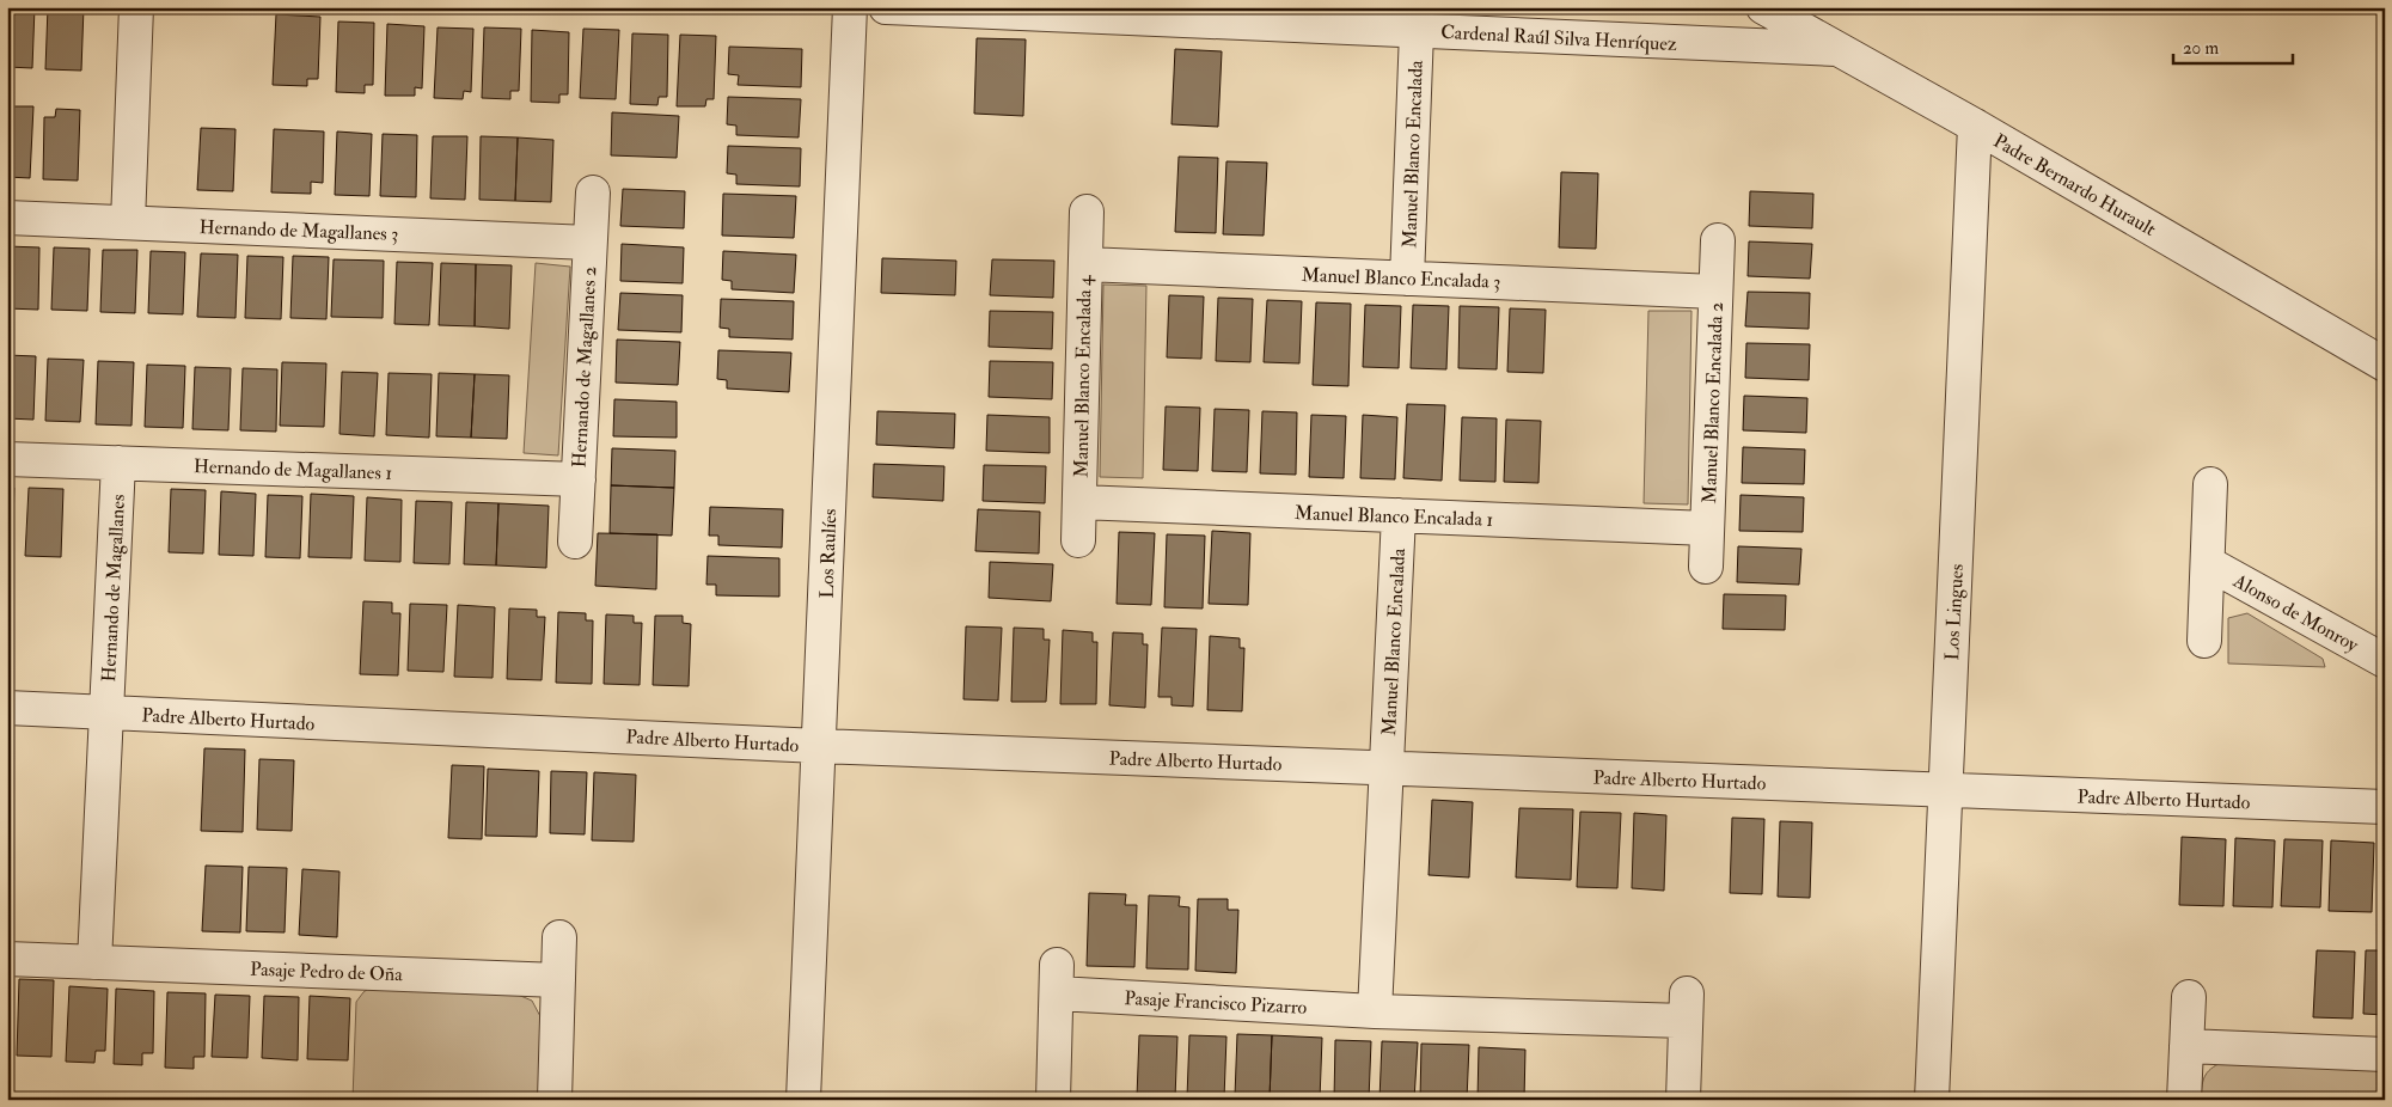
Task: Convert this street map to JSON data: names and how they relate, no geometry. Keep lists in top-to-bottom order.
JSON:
{
  "streets": {
    "street": [
      "Cardenal Raúl Silva Henríquez",
      "Manuel Blanco Encalada",
      "Padre Bernardo Hurault",
      "Hernando de Magallanes 3",
      "Manuel Blanco Encalada 3",
      "Hernando de Magallanes 2",
      "Manuel Blanco Encalada 4",
      "Manuel Blanco Encalada 2",
      "Hernando de Magallanes 1",
      "Manuel Blanco Encalada 1",
      "Los Raulíes",
      "Hernando de Magallanes",
      "Los Lingues",
      "Alonso de Monroy",
      "Padre Alberto Hurtado",
      "Pasaje Pedro de Oña",
      "Pasaje Francisco Pizarro"
    ]
  },
  "crossings": [
    ["Cardenal Raúl Silva Henríquez", "Manuel Blanco Encalada"],
    ["Cardenal Raúl Silva Henríquez", "Padre Bernardo Hurault"],
    ["Manuel Blanco Encalada", "Manuel Blanco Encalada 3"],
    ["Manuel Blanco Encalada", "Manuel Blanco Encalada 1"],
    ["Manuel Blanco Encalada", "Padre Alberto Hurtado"],
    ["Padre Bernardo Hurault", "Los Lingues"],
    ["Hernando de Magallanes 3", "Hernando de Magallanes 2"],
    ["Manuel Blanco Encalada 3", "Manuel Blanco Encalada 4"],
    ["Manuel Blanco Encalada 3", "Manuel Blanco Encalada 2"],
    ["Hernando de Magallanes 2", "Hernando de Magallanes 1"],
    ["Manuel Blanco Encalada 4", "Manuel Blanco Encalada 1"],
    ["Manuel Blanco Encalada 2", "Manuel Blanco Encalada 1"],
    ["Hernando de Magallanes 1", "Hernando de Magallanes"],
    ["Los Raulíes", "Padre Alberto Hurtado"],
    ["Hernando de Magallanes", "Padre Alberto Hurtado"],
    ["Los Lingues", "Padre Alberto Hurtado"]
  ],
  "scale_bar": "20 m"
}
